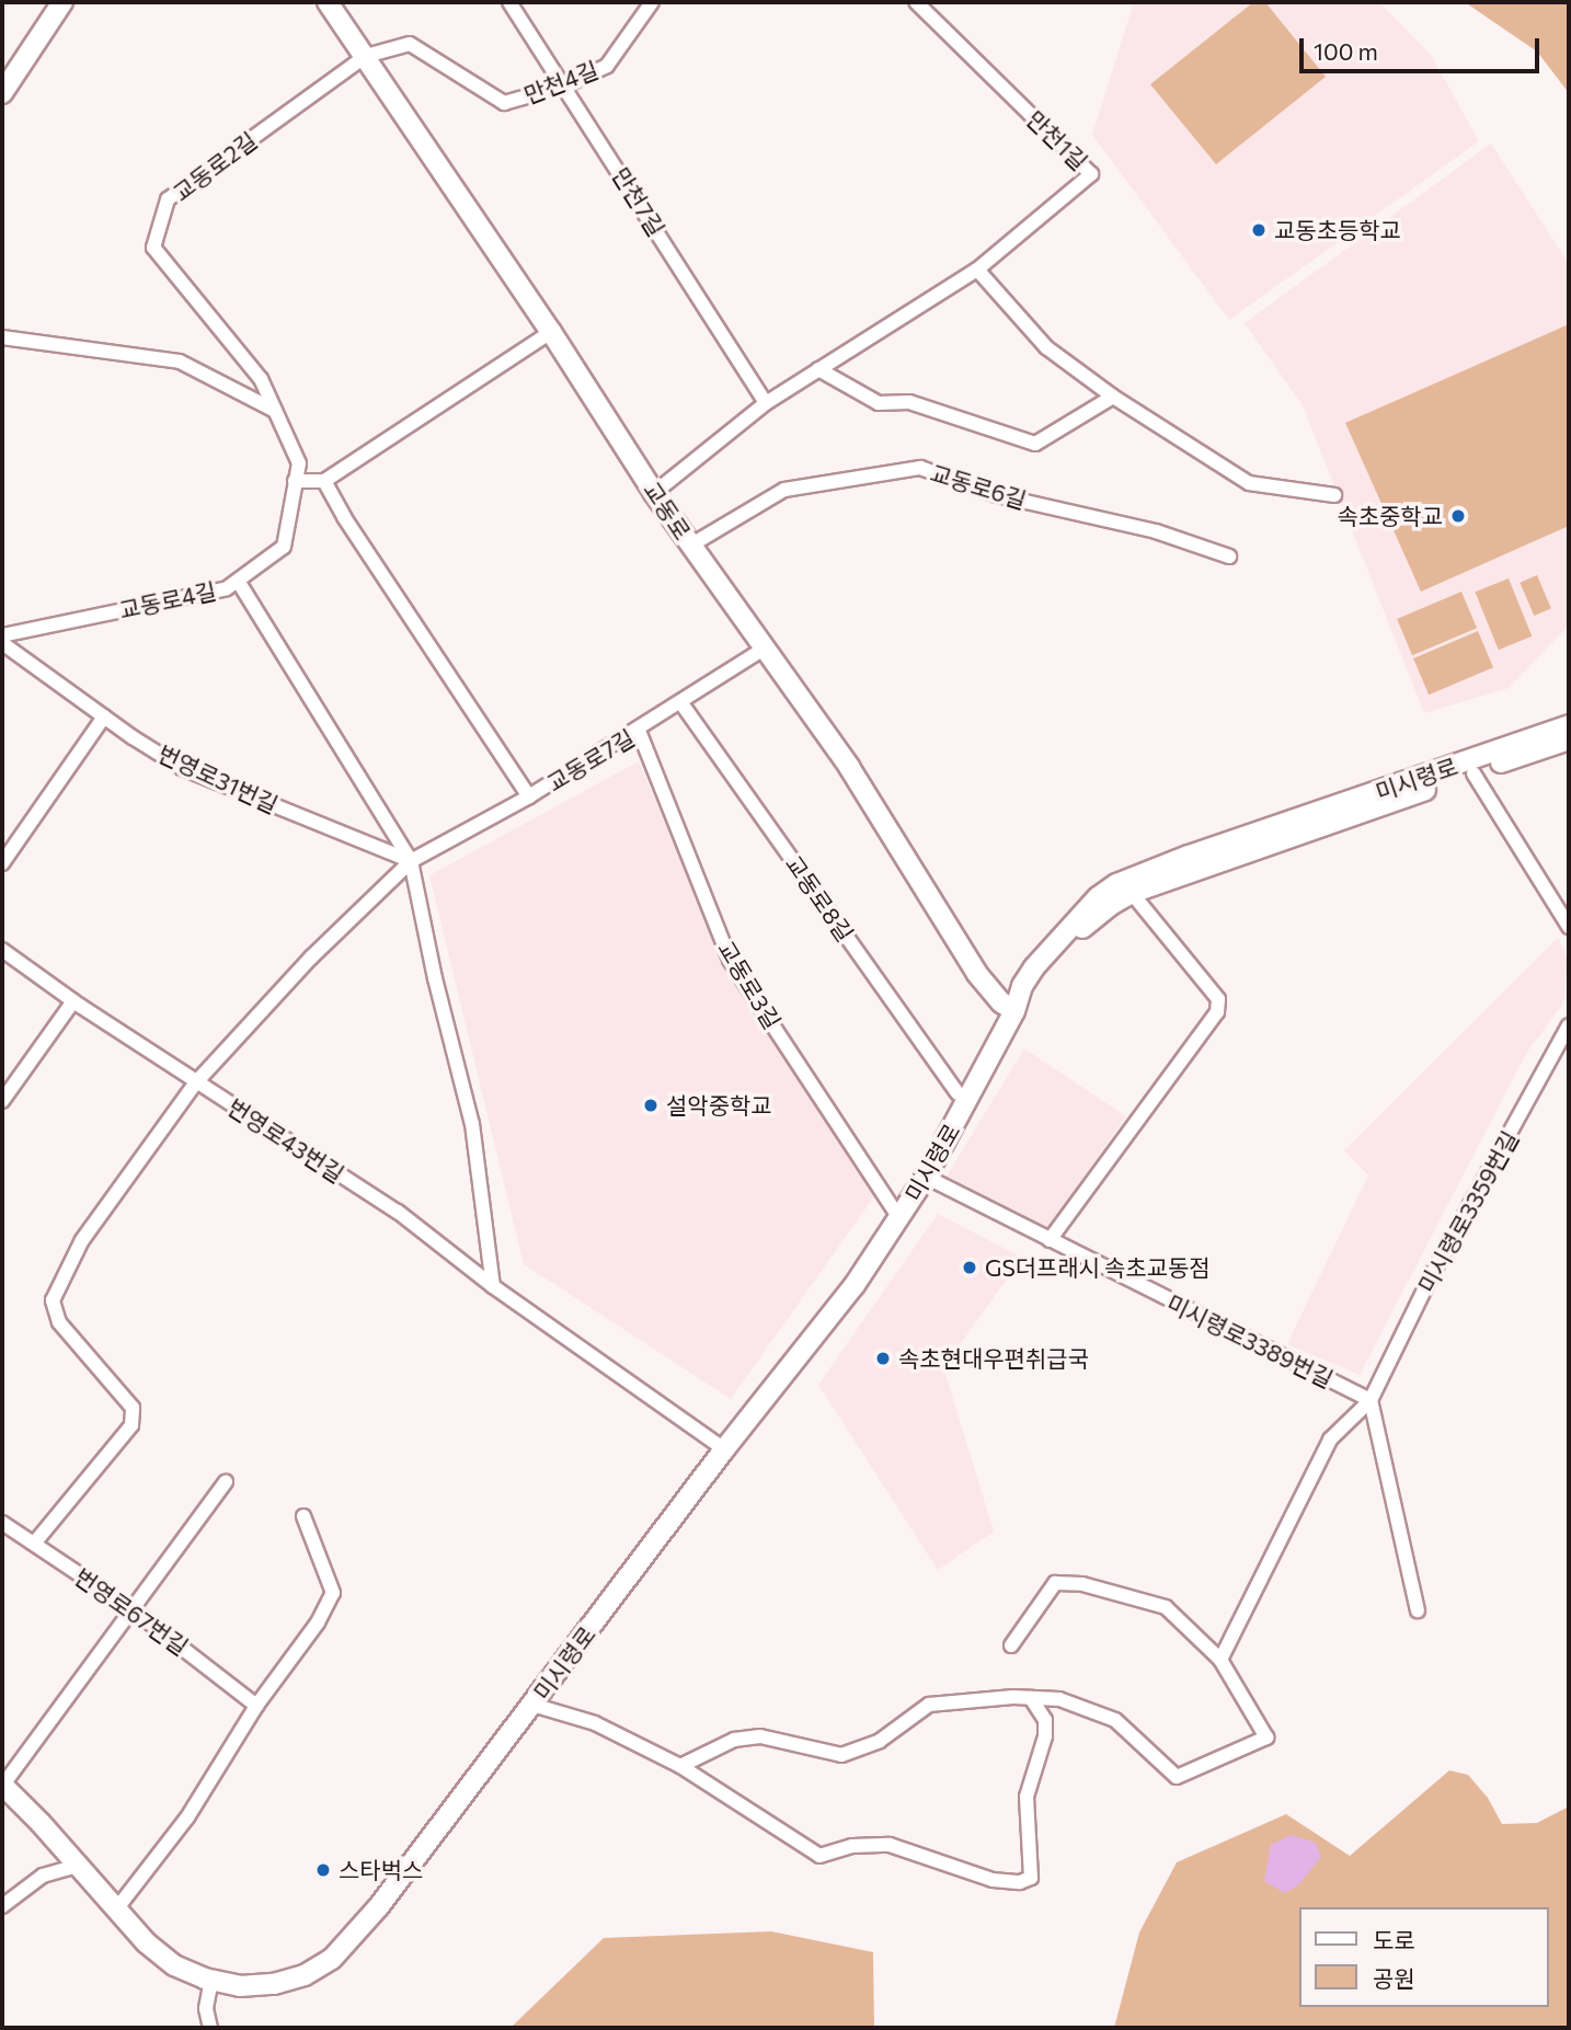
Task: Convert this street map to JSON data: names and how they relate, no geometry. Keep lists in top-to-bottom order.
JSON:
{
  "streets": {
    "main road": ["교동로", "미시령로"],
    "street": [
      "만천4길",
      "만천1길",
      "교동로2길",
      "만천7길",
      "교동로6길",
      "교동로4길",
      "교동로7길",
      "번영로31번길",
      "교동로8길",
      "교동로3길",
      "번영로43번길",
      "미시령로3359번길",
      "미시령로3389번길",
      "번영로67번길"
    ]
  },
  "crossings": [
    ["만천4길", "교동로2길"],
    ["만천4길", "만천7길"],
    ["만천4길", "교동로"],
    ["만천1길", "만천7길"],
    ["만천1길", "교동로"],
    ["교동로2길", "교동로"],
    ["교동로2길", "교동로4길"],
    ["교동로6길", "교동로"],
    ["교동로", "교동로7길"],
    ["교동로", "미시령로"],
    ["교동로7길", "번영로31번길"],
    ["교동로7길", "교동로8길"],
    ["교동로7길", "교동로3길"],
    ["교동로7길", "번영로43번길"],
    ["교동로7길", "번영로67번길"],
    ["미시령로", "교동로3길"],
    ["미시령로", "번영로43번길"],
    ["미시령로", "미시령로3389번길"],
    ["미시령로3359번길", "미시령로3389번길"]
  ],
  "places": [
    "교동초등학교",
    "속초중학교",
    "설악중학교",
    "GS더프래시 속초교동점",
    "속초현대우편취급국",
    "스타벅스"
  ],
  "legend": ["도로", "공원"],
  "scale_bar": "100 m"
}
